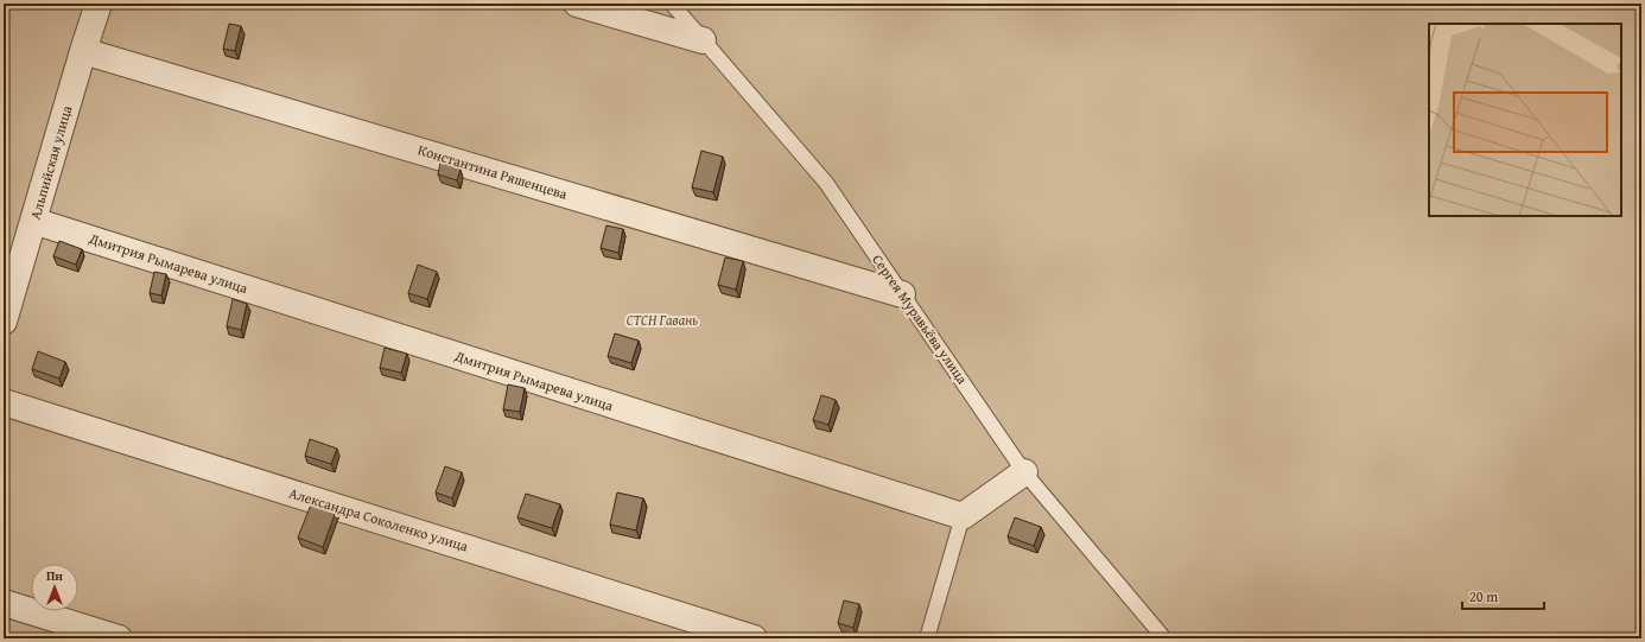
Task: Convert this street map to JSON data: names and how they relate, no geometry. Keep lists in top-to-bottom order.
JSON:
{
  "streets": {
    "street": [
      "Альпийская улица",
      "Константина Ряшенцева",
      "Дмитрия Рымарева улица",
      "Александра Соколенко улица"
    ],
    "lane": ["Сергея Муравьёва улица"]
  },
  "crossings": [
    ["Альпийская улица", "Константина Ряшенцева"],
    ["Альпийская улица", "Дмитрия Рымарева улица"],
    ["Константина Ряшенцева", "Сергея Муравьёва улица"]
  ],
  "parks": ["СТСН Гавань"],
  "scale_bar": "20 m",
  "north": "top"
}
